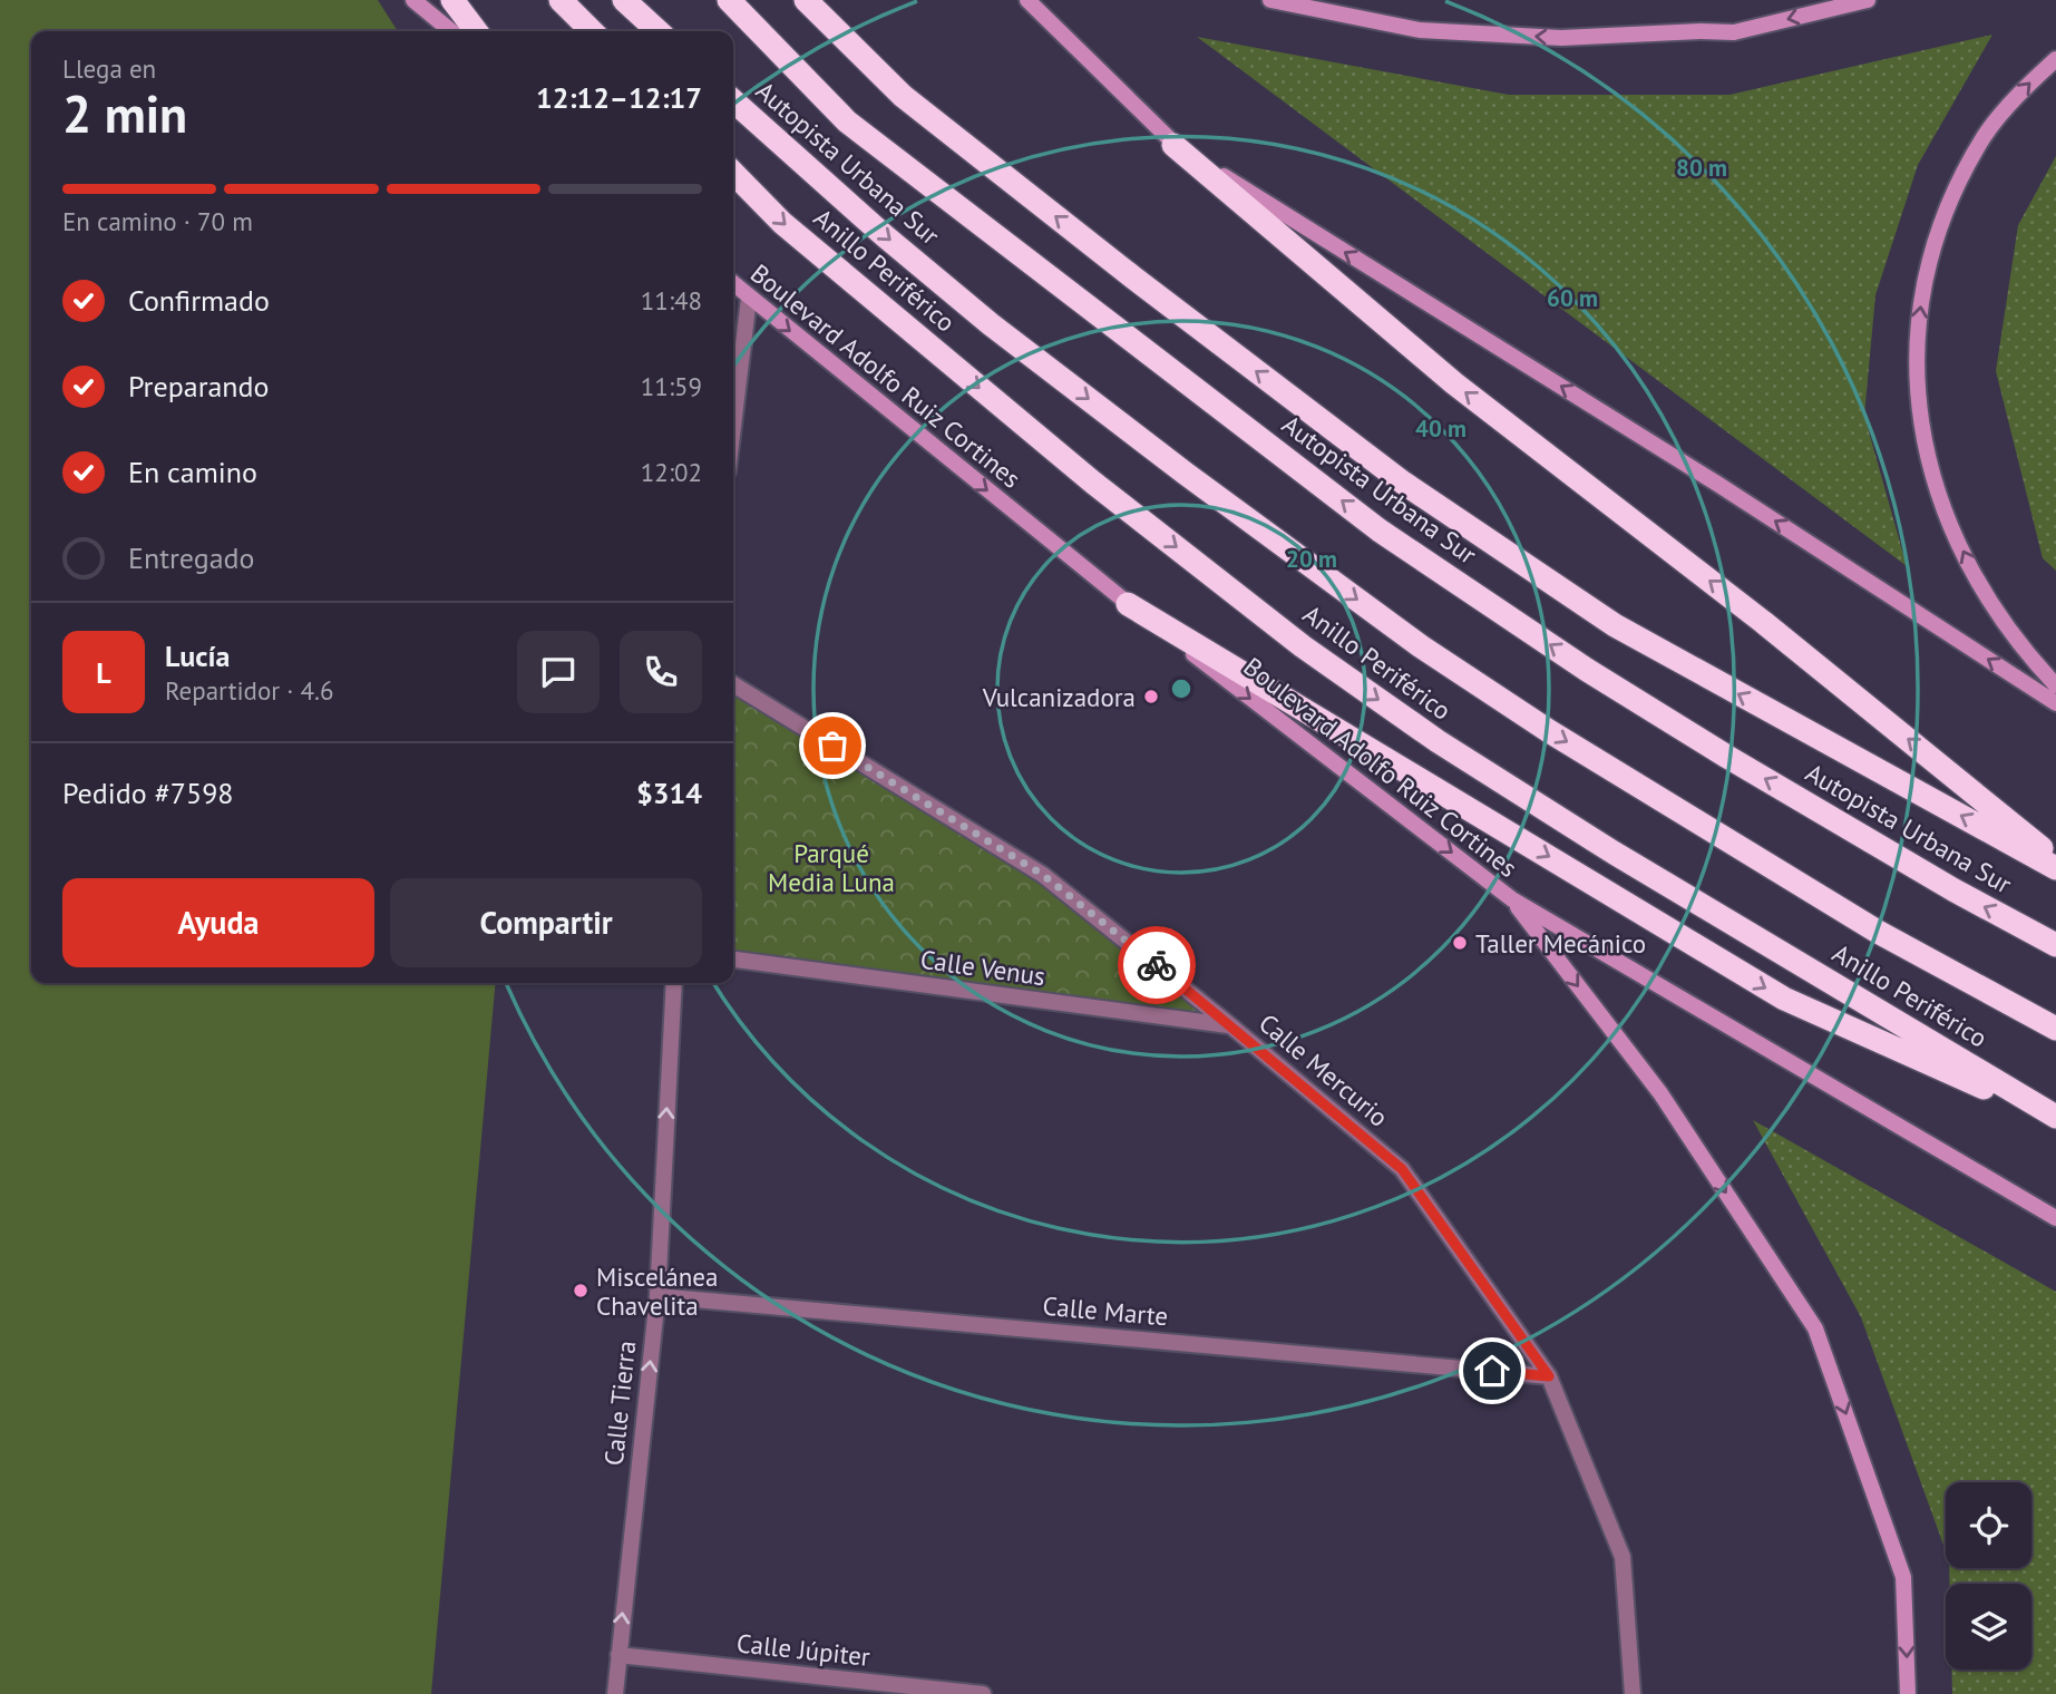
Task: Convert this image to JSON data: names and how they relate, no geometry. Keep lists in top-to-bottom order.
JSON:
{
  "streets": {
    "highway": ["Autopista Urbana Sur", "Anillo Periférico"],
    "main road": ["Boulevard Adolfo Ruiz Cortines"],
    "street": [
      "Calle Venus",
      "Calle Mercurio",
      "Calle Marte",
      "Calle Tierra",
      "Calle Júpiter"
    ]
  },
  "crossings": [
    ["Calle Venus", "Calle Mercurio"],
    ["Calle Mercurio", "Calle Marte"],
    ["Calle Marte", "Calle Tierra"],
    ["Calle Tierra", "Calle Júpiter"]
  ],
  "one_way": ["Boulevard Adolfo Ruiz Cortines", "Calle Tierra"],
  "parks": ["Parqué Media Luna"],
  "places": ["Vulcanizadora", "Taller Mecánico", "Miscelánea Chavelita"],
  "page": {
    "heading": ["2 min", "Llega en", "12:12–12:17"],
    "panel": [
      "Lucía",
      "Repartidor · 4.6",
      "Pedido #7598",
      "$314"
    ],
    "bar": "En camino · 70 m",
    "list": [
      ["Confirmado", "11:48"],
      ["Preparando", "11:59"],
      ["En camino", "12:02"],
      "Entregado"
    ],
    "round": "L",
    "buttons": ["Ayuda", "Compartir"]
  },
  "rings": [
    "80 m",
    "60 m",
    "40 m",
    "20 m"
  ]
}
